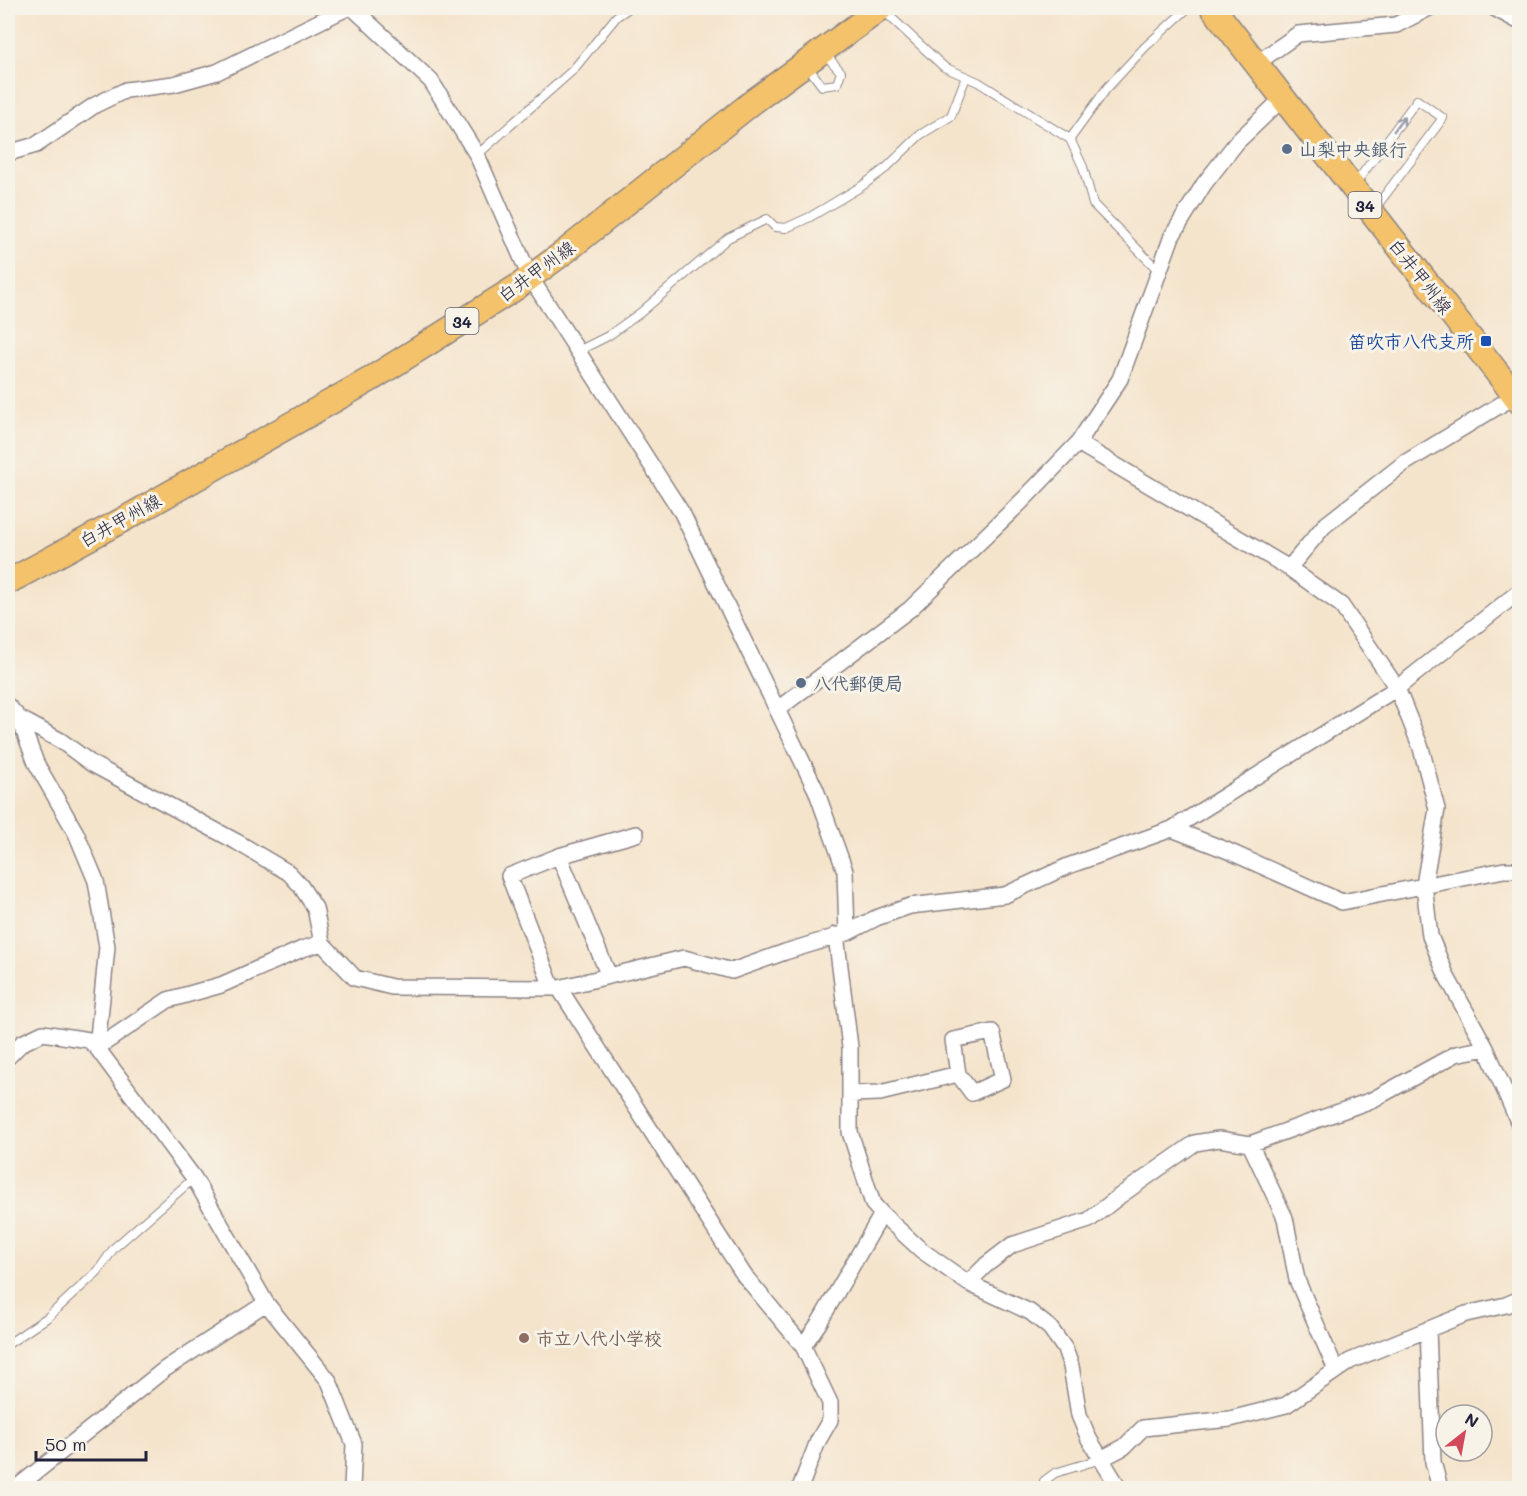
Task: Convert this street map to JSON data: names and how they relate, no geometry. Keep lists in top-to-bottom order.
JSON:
{
  "streets": {
    "main road": ["34", "白井甲州線"]
  },
  "places": {
    "other": ["山梨中央銀行", "八代郵便局", "市立八代小学校"],
    "transit": ["笛吹市八代支所"]
  },
  "scale_bar": "50 m",
  "north": "top right"
}
